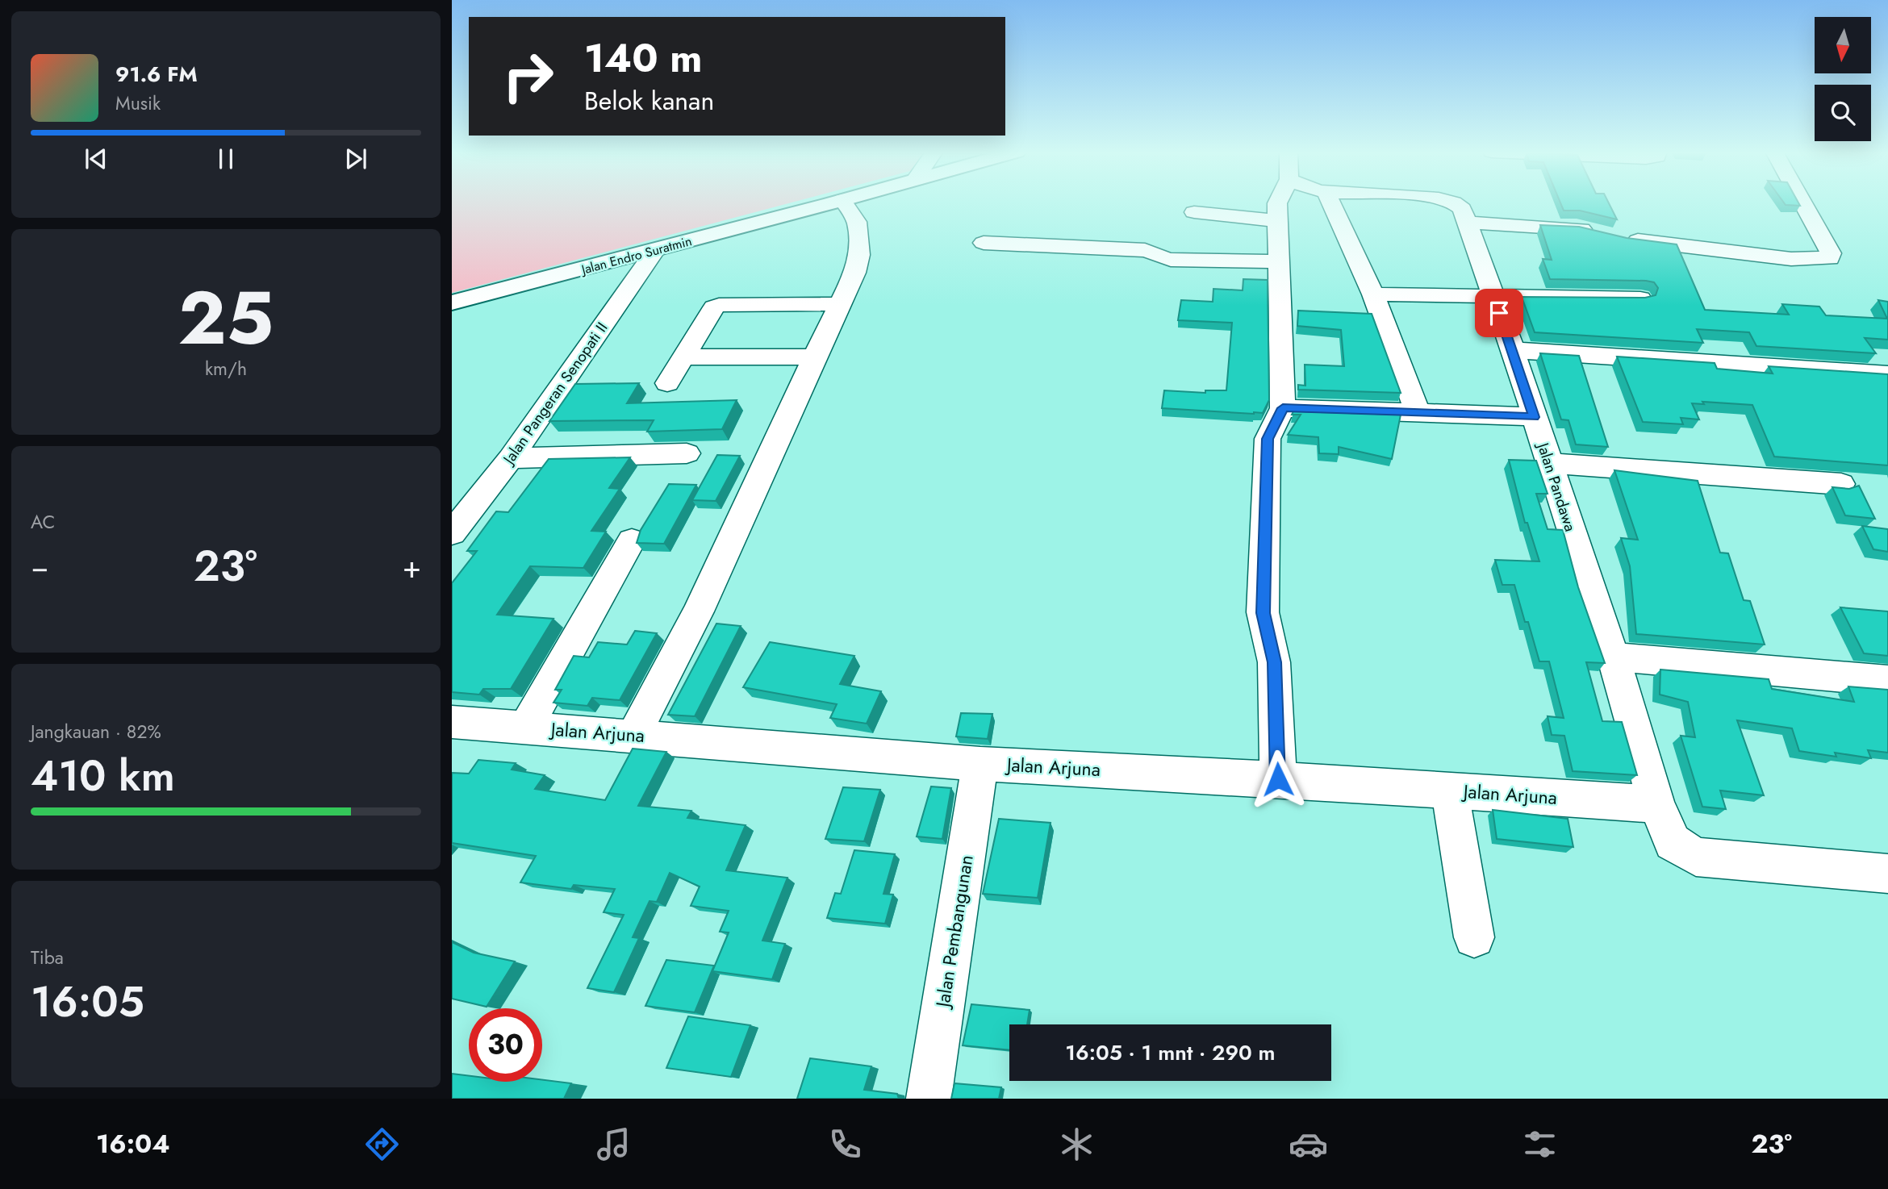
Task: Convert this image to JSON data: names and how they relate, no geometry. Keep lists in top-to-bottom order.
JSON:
{
  "streets": {
    "main road": ["Jalan Endro Suratmin"],
    "street": [
      "Jalan Pangeran Senopati II",
      "Jalan Pandawa",
      "Jalan Arjuna",
      "Jalan Pembangunan"
    ]
  },
  "crossings": [
    ["Jalan Endro Suratmin", "Jalan Pangeran Senopati II"],
    ["Jalan Pandawa", "Jalan Arjuna"],
    ["Jalan Arjuna", "Jalan Pembangunan"]
  ],
  "north": "bottom",
  "page": {
    "turn": ["140 m", "Belok kanan"],
    "song": ["91.6 FM", "Musik"],
    "tile": [
      ["25", "km/h"],
      "AC",
      ["Jangkauan · 82%", "410 km"],
      ["Tiba", "16:05"]
    ],
    "heat": ["−", "23°", "+"],
    "limit": "30",
    "trip": "16:05 · 1 mnt · 290 m",
    "tabs": ["16:04", "23°"]
  }
}
